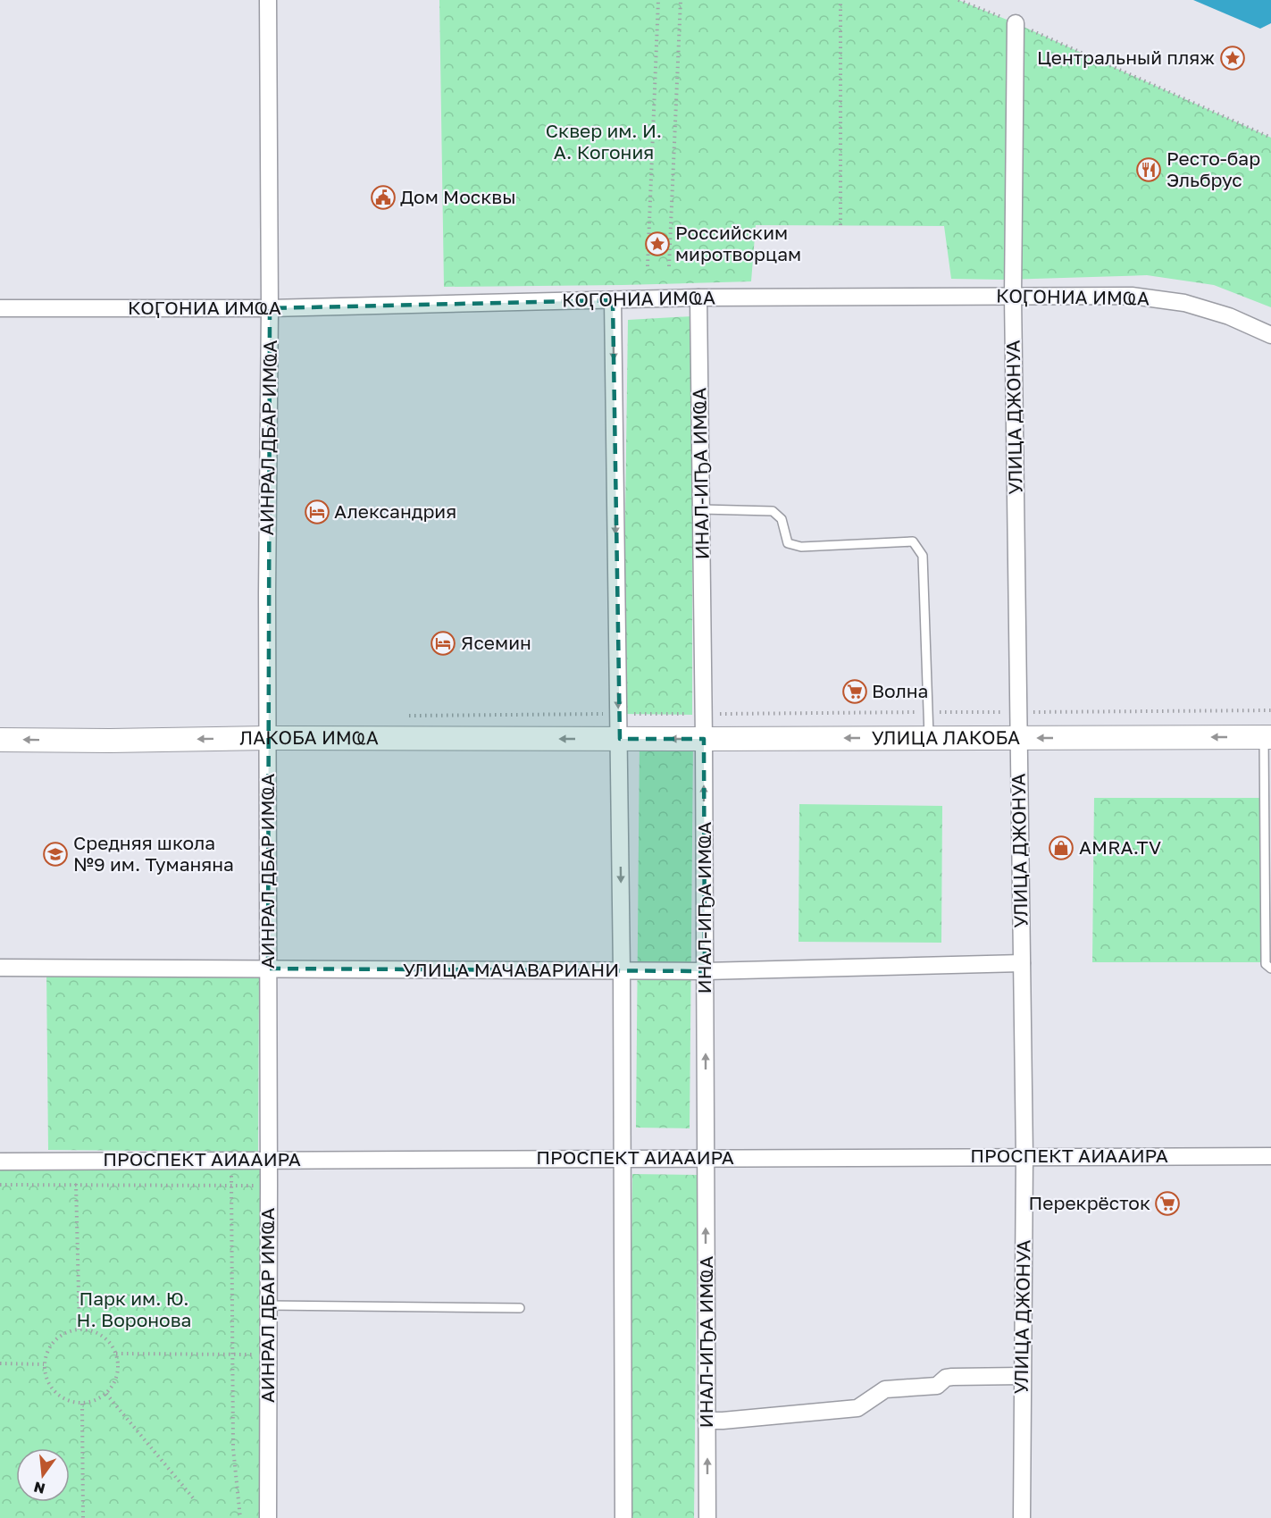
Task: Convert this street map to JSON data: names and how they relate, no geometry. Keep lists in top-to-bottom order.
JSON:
{
  "streets": {
    "main road": ["УЛИЦА ЛАКОБА", "ЛАКОБА ИМҨА"],
    "street": [
      "КОӶОНИА ИМҨА",
      "УЛИЦА ДЖОНУА",
      "АИНРАЛ ДБАР ИМҨА",
      "ИНАЛ-ИҦА ИМҨА",
      "УЛИЦА МАЧАВАРИАНИ",
      "ПРОСПЕКТ АИААИРА"
    ]
  },
  "crossings": [
    ["КОӶОНИА ИМҨА", "УЛИЦА ДЖОНУА"],
    ["КОӶОНИА ИМҨА", "АИНРАЛ ДБАР ИМҨА"],
    ["КОӶОНИА ИМҨА", "ИНАЛ-ИҦА ИМҨА"],
    ["УЛИЦА ДЖОНУА", "УЛИЦА ЛАКОБА"],
    ["УЛИЦА ДЖОНУА", "УЛИЦА МАЧАВАРИАНИ"],
    ["УЛИЦА ДЖОНУА", "ПРОСПЕКТ АИААИРА"],
    ["АИНРАЛ ДБАР ИМҨА", "ЛАКОБА ИМҨА"],
    ["АИНРАЛ ДБАР ИМҨА", "УЛИЦА МАЧАВАРИАНИ"],
    ["АИНРАЛ ДБАР ИМҨА", "ПРОСПЕКТ АИААИРА"],
    ["ИНАЛ-ИҦА ИМҨА", "УЛИЦА ЛАКОБА"],
    ["ИНАЛ-ИҦА ИМҨА", "УЛИЦА МАЧАВАРИАНИ"],
    ["ИНАЛ-ИҦА ИМҨА", "ПРОСПЕКТ АИААИРА"],
    ["УЛИЦА ЛАКОБА", "ЛАКОБА ИМҨА"]
  ],
  "one_way": ["УЛИЦА ЛАКОБА", "ЛАКОБА ИМҨА"],
  "parks": ["Сквер им. И. А. Когония", "Парк им. Ю. Н. Воронова"],
  "places": {
    "place": ["Центральный пляж", "Российским миротворцам"],
    "restaurant": ["Ресто-бар Эльбрус"],
    "public building": ["Дом Москвы"],
    "hotel": ["Александрия", "Ясемин"],
    "supermarket": ["Волна", "Перекрёсток"],
    "shop": ["AMRA.TV"],
    "school or university": ["Средняя школа №9 им. Туманяна"]
  },
  "north": "bottom"
}
